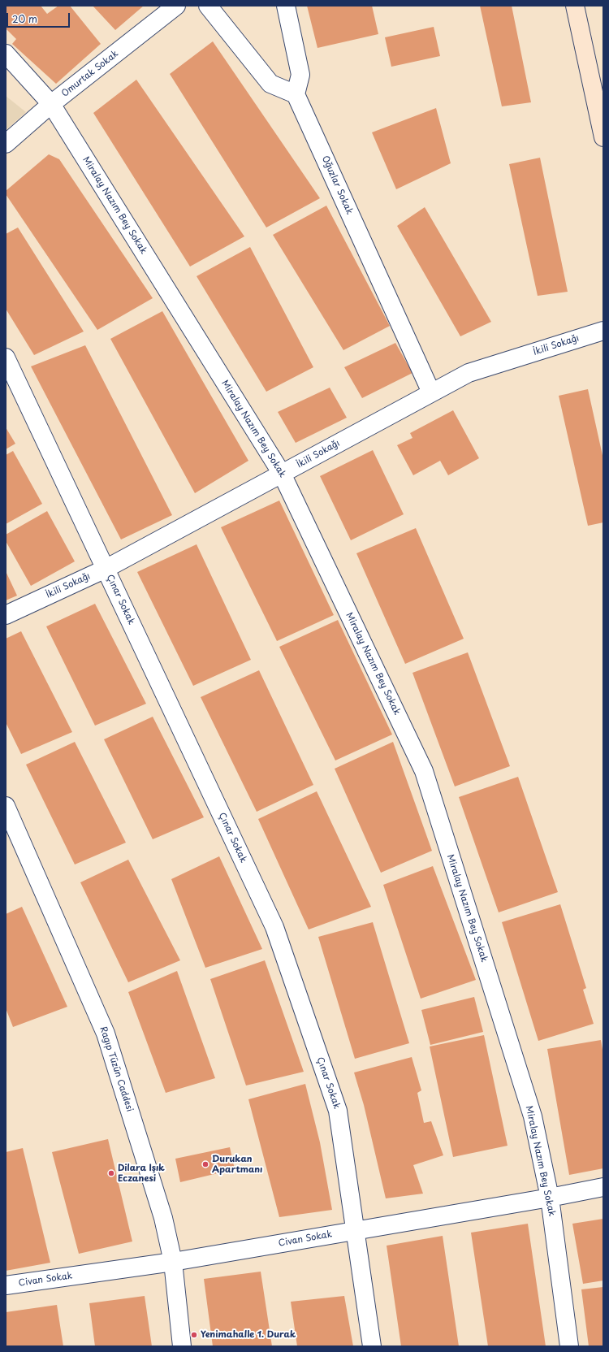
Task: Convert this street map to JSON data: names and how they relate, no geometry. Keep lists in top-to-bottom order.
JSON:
{
  "streets": {
    "street": [
      "Omurtak Sokak",
      "Oğuzlar Sokak",
      "Miralay Nazım Bey Sokak",
      "İkili Sokağı",
      "Çınar Sokak",
      "Ragıp Tüzün Caddesi",
      "Civan Sokak"
    ]
  },
  "crossings": [
    ["Omurtak Sokak", "Miralay Nazım Bey Sokak"],
    ["Oğuzlar Sokak", "İkili Sokağı"],
    ["Miralay Nazım Bey Sokak", "İkili Sokağı"],
    ["Miralay Nazım Bey Sokak", "Civan Sokak"],
    ["İkili Sokağı", "Çınar Sokak"],
    ["Çınar Sokak", "Civan Sokak"],
    ["Ragıp Tüzün Caddesi", "Civan Sokak"]
  ],
  "places": ["Durukan Apartmanı", "Dilara Işık Eczanesi", "Yenimahalle 1. Durak"],
  "scale_bar": "20 m"
}
